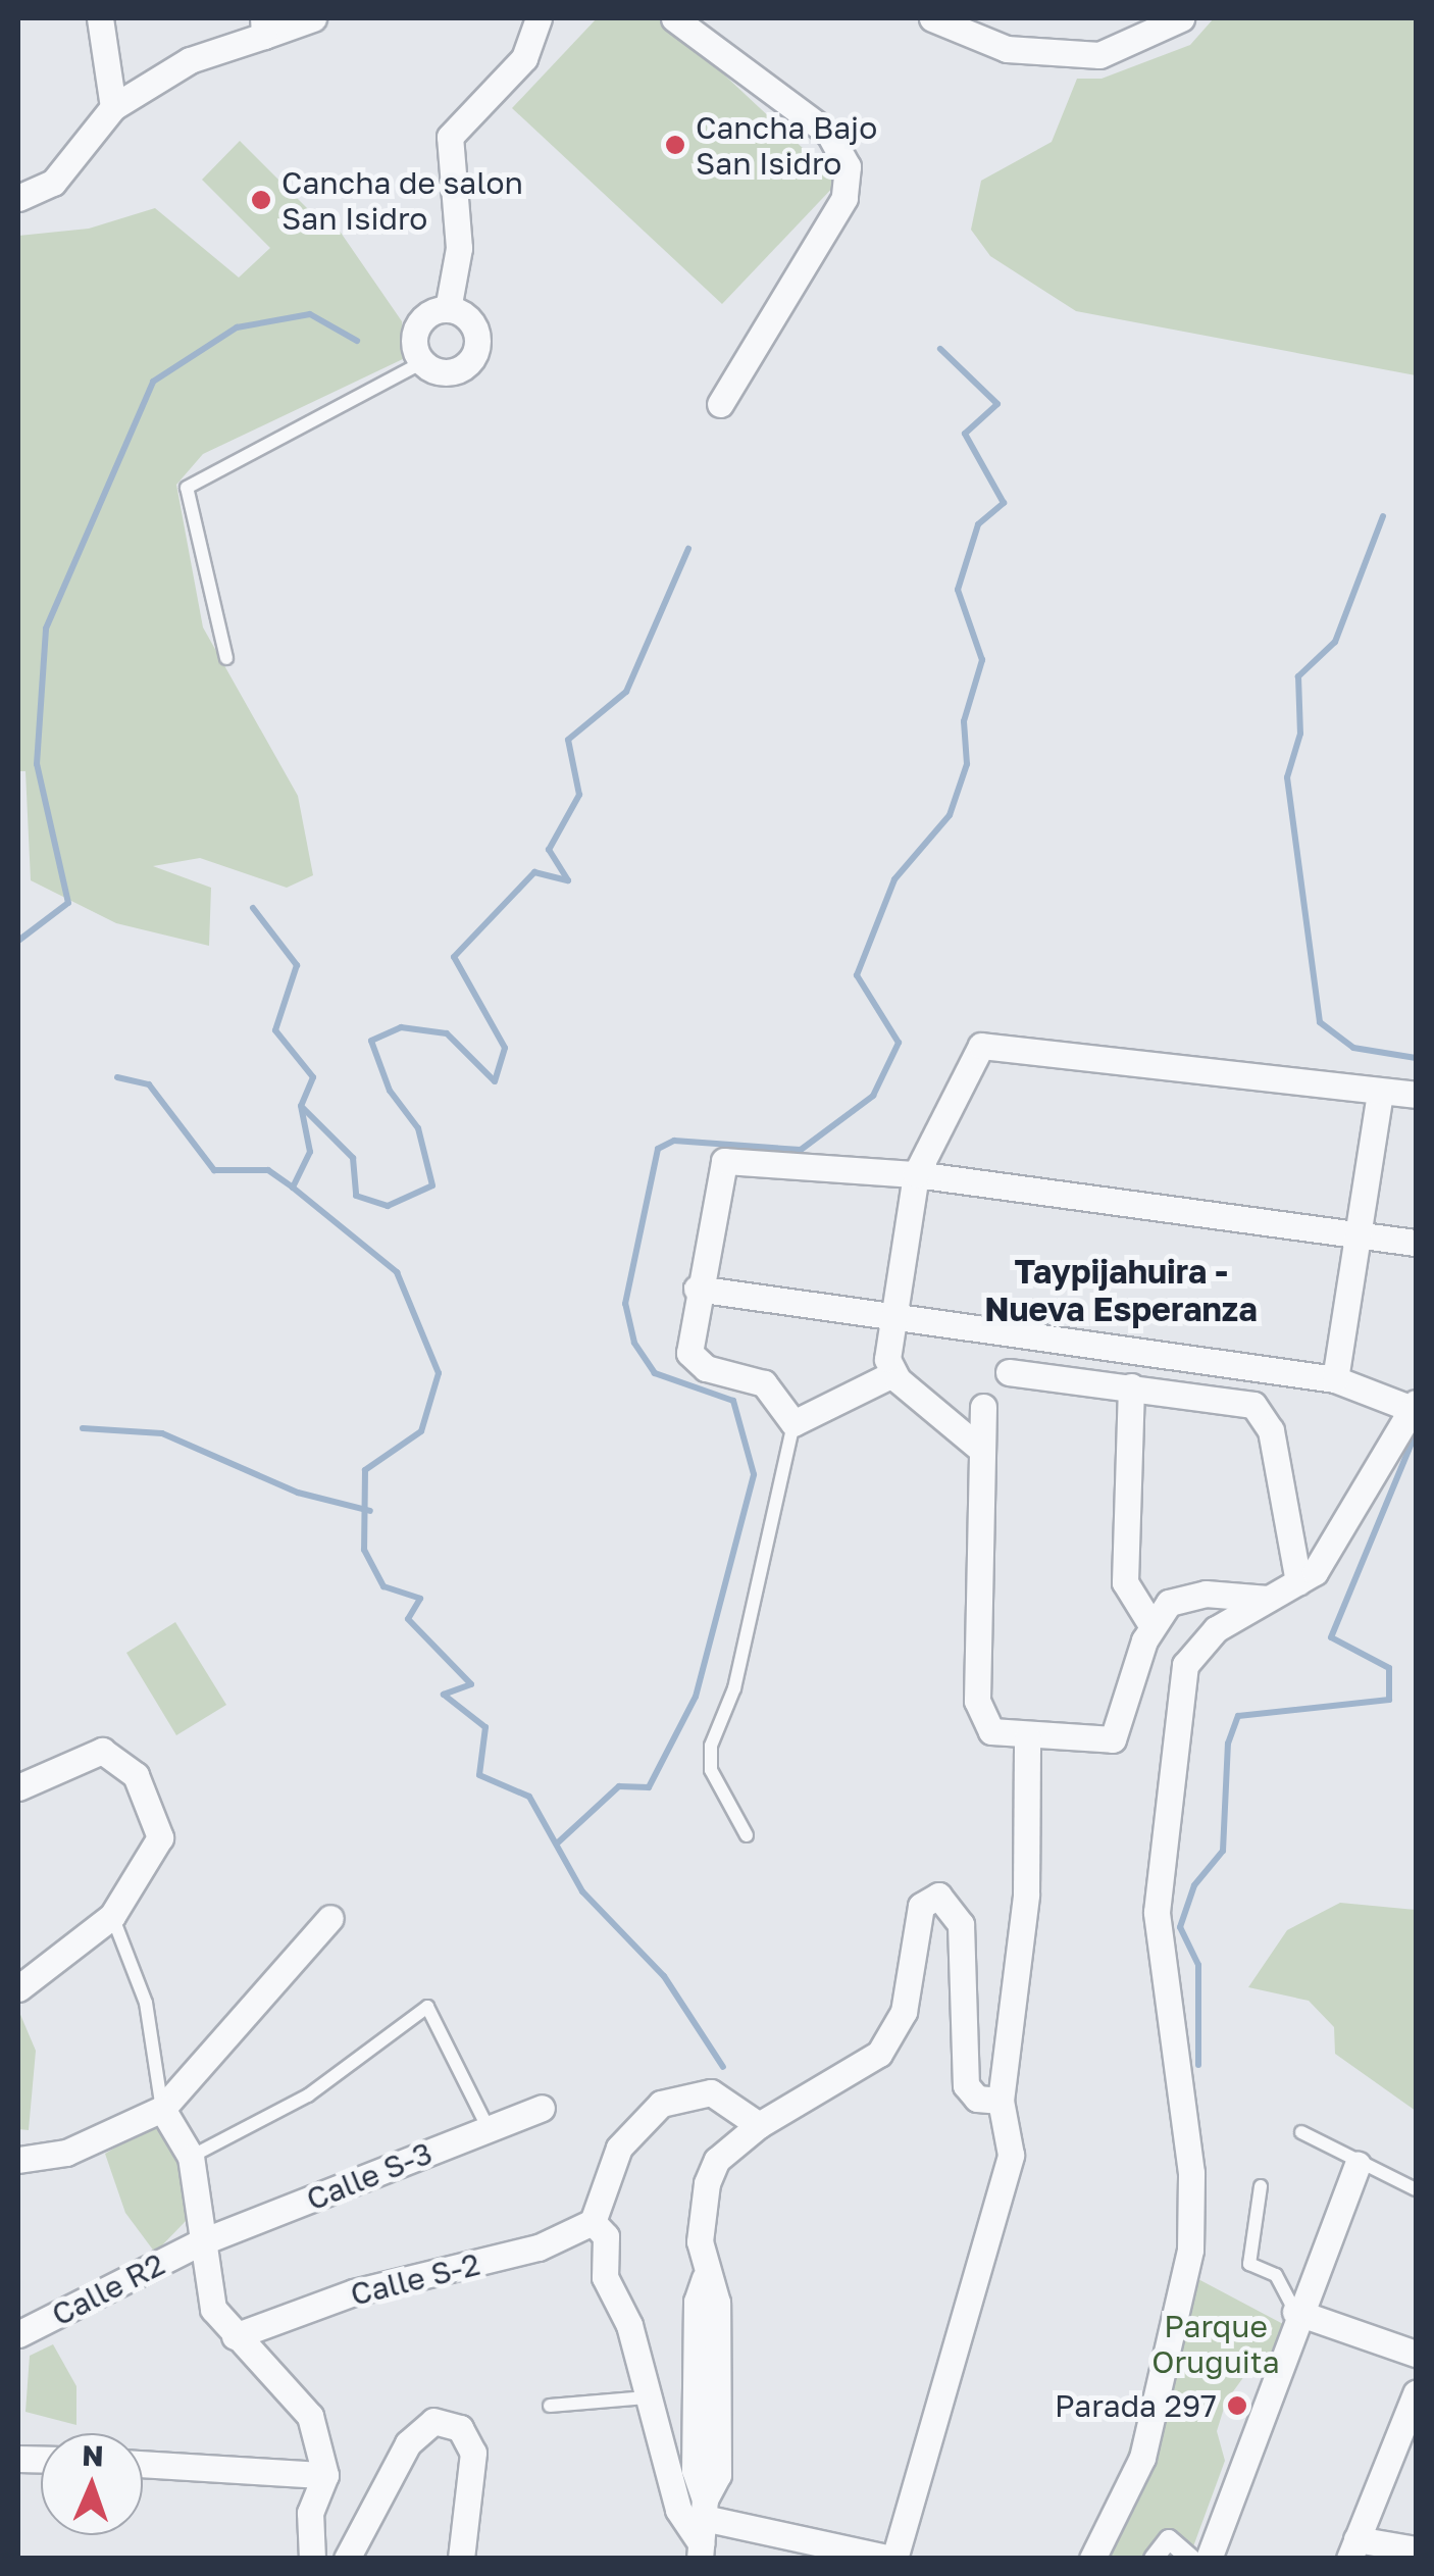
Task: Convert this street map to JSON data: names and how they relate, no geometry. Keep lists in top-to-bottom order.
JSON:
{
  "streets": {
    "street": ["Calle S-3", "Calle S-2", "Calle R2"]
  },
  "crossings": [
    ["Calle S-3", "Calle R2"]
  ],
  "districts": ["Taypijahuira - Nueva Esperanza"],
  "parks": ["Parque Oruguita"],
  "places": ["Cancha Bajo San Isidro", "Cancha de salon San Isidro", "Parada 297"],
  "north": "top"
}
